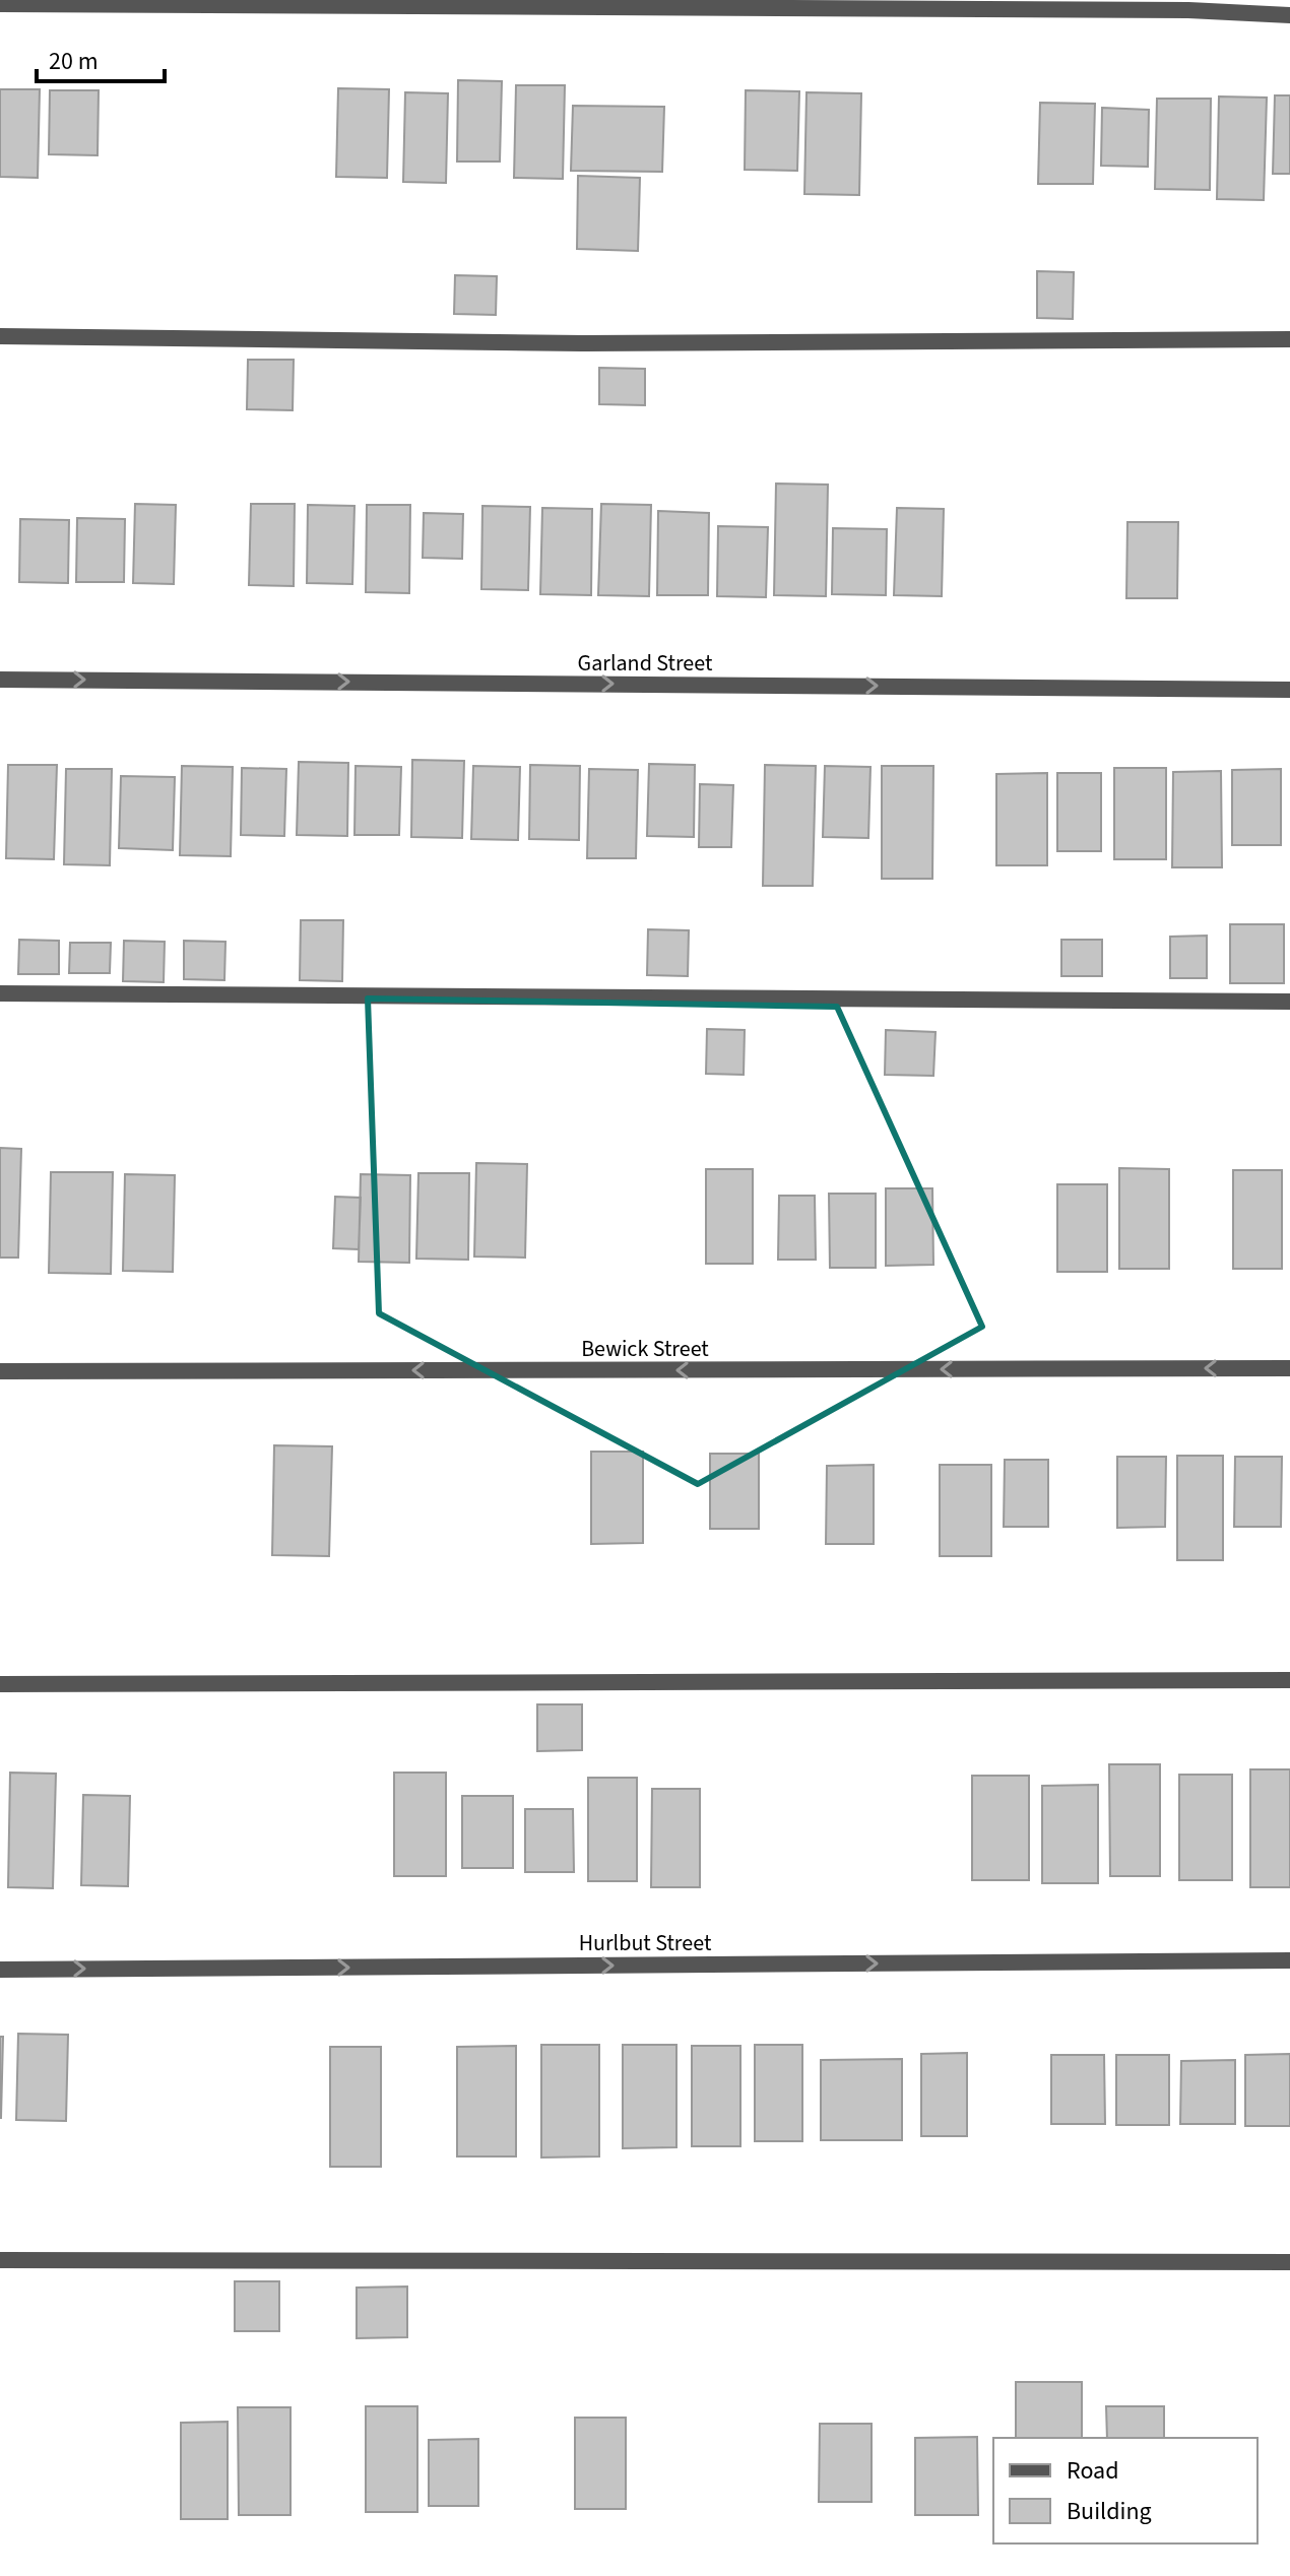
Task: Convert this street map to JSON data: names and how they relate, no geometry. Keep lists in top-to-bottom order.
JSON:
{
  "streets": {
    "street": ["Garland Street", "Bewick Street", "Hurlbut Street"]
  },
  "one_way": ["Garland Street", "Bewick Street", "Hurlbut Street"],
  "legend": ["Road", "Building"],
  "scale_bar": "20 m"
}
